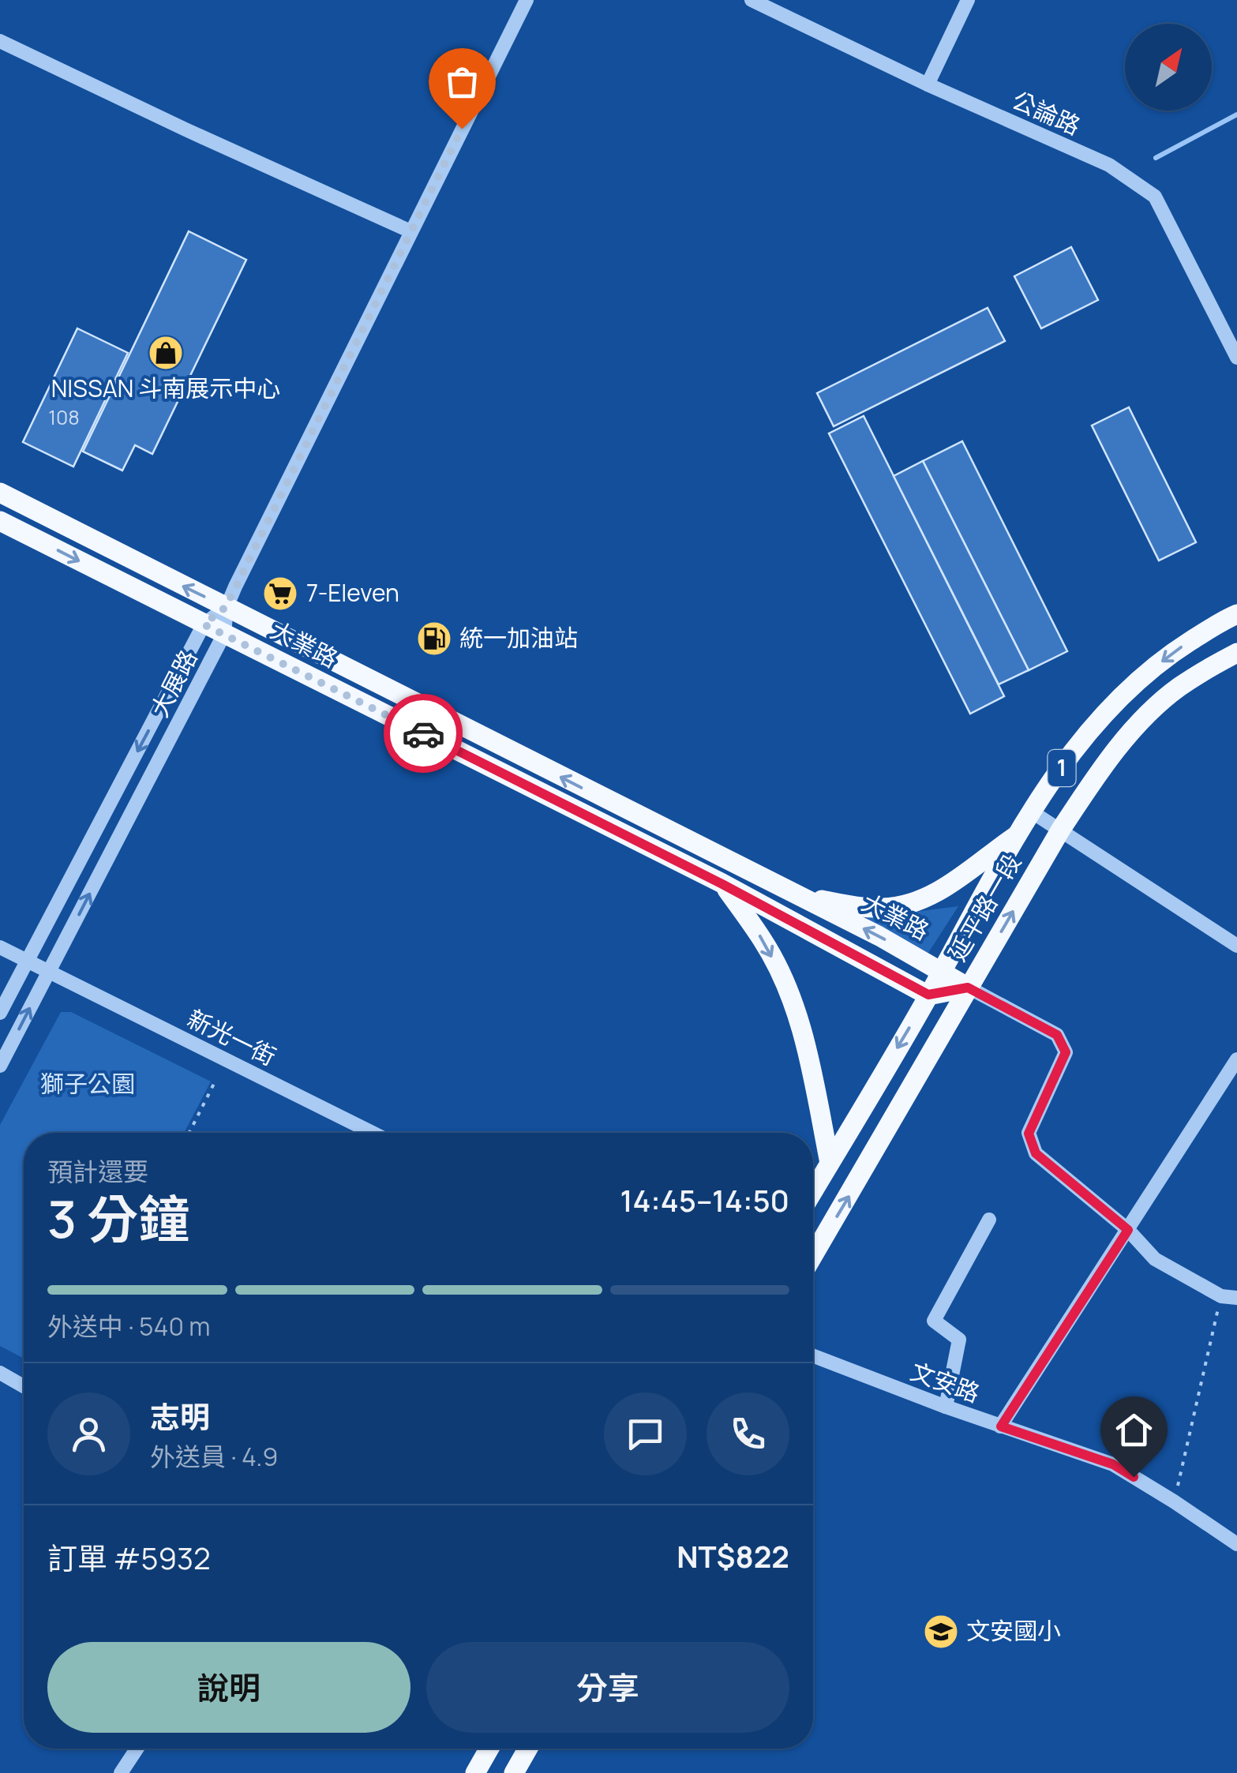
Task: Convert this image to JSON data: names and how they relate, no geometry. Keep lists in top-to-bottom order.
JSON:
{
  "streets": {
    "main road": ["大業路", "1", "延平路一段"],
    "street": [
      "公論路",
      "大展路",
      "新光一街",
      "文安路"
    ]
  },
  "crossings": [
    ["大業路", "大展路"],
    ["大業路", "延平路一段"],
    ["大展路", "新光一街"]
  ],
  "parks": ["獅子公園"],
  "places": {
    "shop": ["NISSAN 斗南展示中心"],
    "supermarket": ["7-Eleven"],
    "fuel station": ["統一加油站"],
    "school or university": ["文安國小"]
  },
  "house_numbers": ["108"],
  "north": "top right",
  "page": {
    "heading": ["3 分鐘", "預計還要", "14:45–14:50"],
    "panel": [
      "志明",
      "外送員 · 4.9",
      "訂單 #5932",
      "NT$822"
    ],
    "bar": "外送中 · 540 m",
    "buttons": ["說明", "分享"]
  }
}
